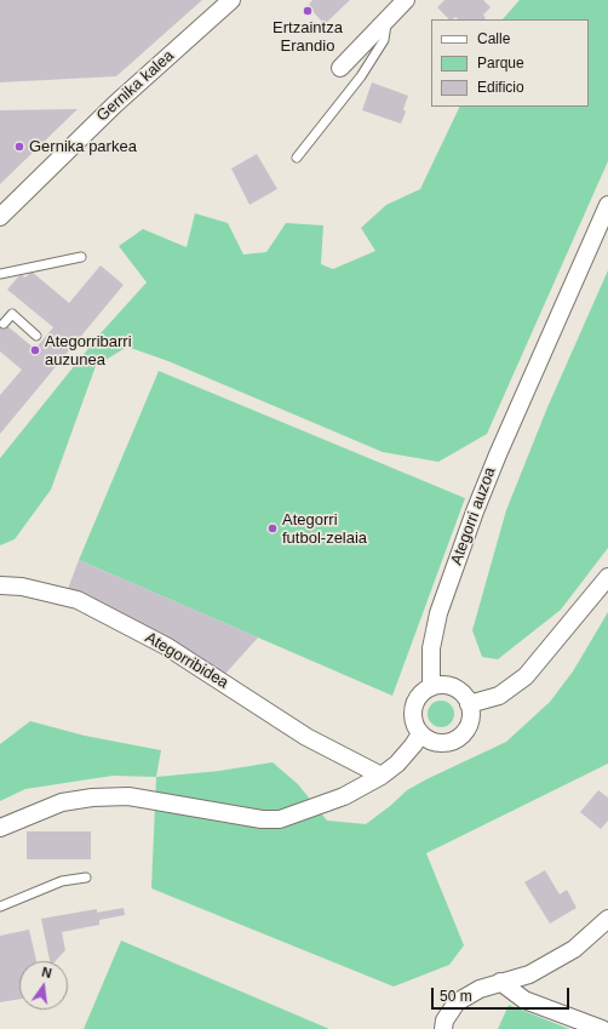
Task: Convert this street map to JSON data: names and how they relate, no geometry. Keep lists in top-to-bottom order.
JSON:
{
  "streets": {
    "street": ["Gernika kalea", "Ategorri auzoa", "Ategorribidea"]
  },
  "places": [
    "Ertzaintza Erandio",
    "Gernika parkea",
    "Ategorribarri auzunea",
    "Ategorri futbol-zelaia"
  ],
  "legend": ["Calle", "Parque", "Edificio"],
  "scale_bar": "50 m",
  "north": "top"
}
